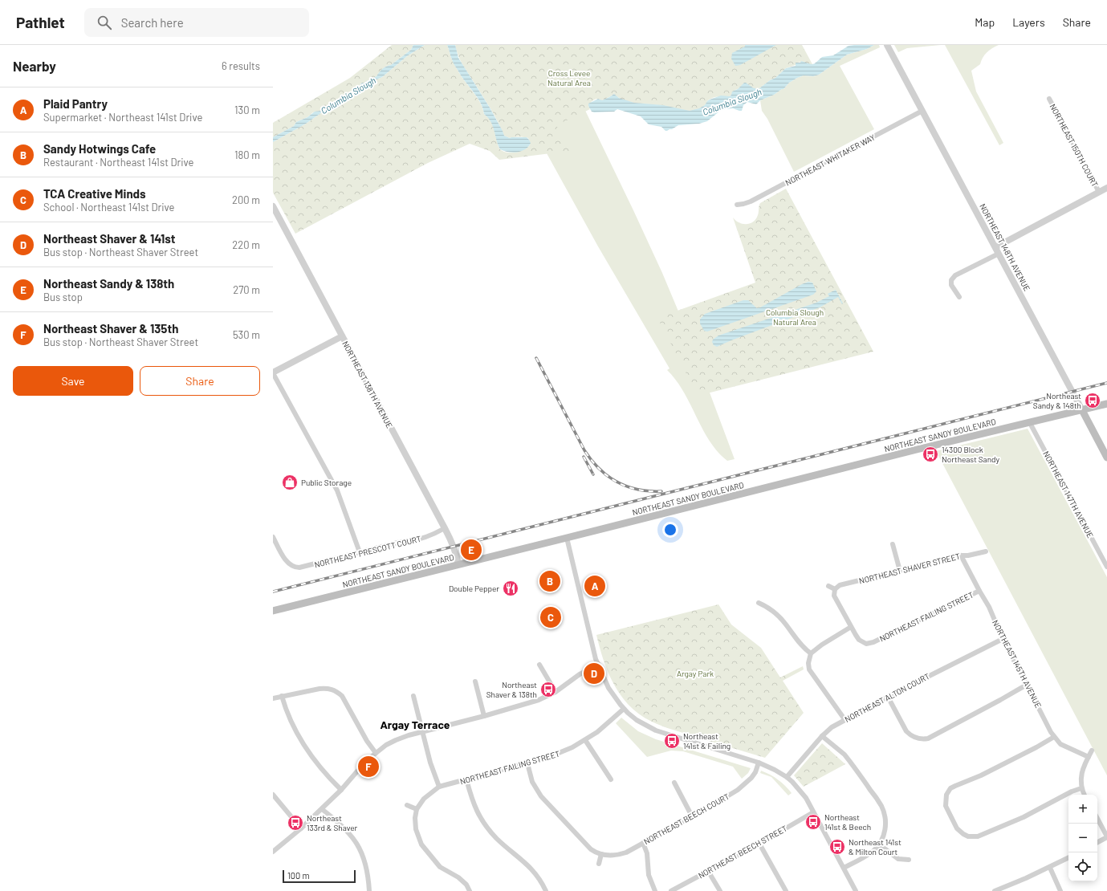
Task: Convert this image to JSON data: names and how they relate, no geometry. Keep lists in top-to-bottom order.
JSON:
{
  "streets": {
    "main road": ["NORTHEAST 148TH AVENUE", "NORTHEAST SANDY BOULEVARD"],
    "street": [
      "NORTHEAST 150TH COURT",
      "NORTHEAST WHITAKER WAY",
      "NORTHEAST 138TH AVENUE",
      "NORTHEAST 147TH AVENUE",
      "NORTHEAST PRESCOTT COURT",
      "NORTHEAST SHAVER STREET",
      "NORTHEAST FAILING STREET",
      "NORTHEAST 145TH AVENUE",
      "NORTHEAST ALTON COURT",
      "NORTHEAST BEECH COURT",
      "NORTHEAST BEECH STREET"
    ]
  },
  "crossings": [
    ["NORTHEAST WHITAKER WAY", "NORTHEAST 148TH AVENUE"],
    ["NORTHEAST 148TH AVENUE", "NORTHEAST SANDY BOULEVARD"],
    ["NORTHEAST 138TH AVENUE", "NORTHEAST SANDY BOULEVARD"],
    ["NORTHEAST 138TH AVENUE", "NORTHEAST PRESCOTT COURT"],
    ["NORTHEAST SANDY BOULEVARD", "NORTHEAST 147TH AVENUE"],
    ["NORTHEAST SHAVER STREET", "NORTHEAST 145TH AVENUE"],
    ["NORTHEAST FAILING STREET", "NORTHEAST 145TH AVENUE"],
    ["NORTHEAST 145TH AVENUE", "NORTHEAST ALTON COURT"]
  ],
  "districts": ["Argay Terrace"],
  "water": ["Columbia Slough"],
  "parks": ["Cross Levee Natural Area", "Columbia Slough Natural Area", "Argay Park"],
  "places": {
    "bus stop": [
      "Northeast Sandy & 148th",
      "14300 Block Northeast Sandy",
      "Northeast Shaver & 138th",
      "Northeast 141st & Failing",
      "Northeast 141st & Beech",
      "Northeast 133rd & Shaver",
      "Northeast 141st & Milton Court"
    ],
    "shop": ["Public Storage"],
    "restaurant": ["Double Pepper"]
  },
  "scale_bar": "100 m",
  "page": {
    "header": "Pathlet",
    "search": "Search here",
    "nav": ["Map", "Layers", "Share"],
    "heading": ["Nearby", "6 results"],
    "list": [
      {
        "mark": "A",
        "name": "Plaid Pantry",
        "note": "Supermarket · Northeast 141st Drive",
        "value": "130 m"
      },
      {
        "mark": "B",
        "name": "Sandy Hotwings Cafe",
        "note": "Restaurant · Northeast 141st Drive",
        "value": "180 m"
      },
      {
        "mark": "C",
        "name": "TCA Creative Minds",
        "note": "School · Northeast 141st Drive",
        "value": "200 m"
      },
      {
        "mark": "D",
        "name": "Northeast Shaver & 141st",
        "note": "Bus stop · Northeast Shaver Street",
        "value": "220 m"
      },
      {
        "mark": "E",
        "name": "Northeast Sandy & 138th",
        "note": "Bus stop",
        "value": "270 m"
      },
      {
        "mark": "F",
        "name": "Northeast Shaver & 135th",
        "note": "Bus stop · Northeast Shaver Street",
        "value": "530 m"
      }
    ],
    "buttons": ["Save", "Share"],
    "pins": [
      "E",
      "B",
      "A",
      "C",
      "D",
      "F"
    ],
    "map_buttons": ["+", "−"],
    "scale": "100 m"
  }
}
